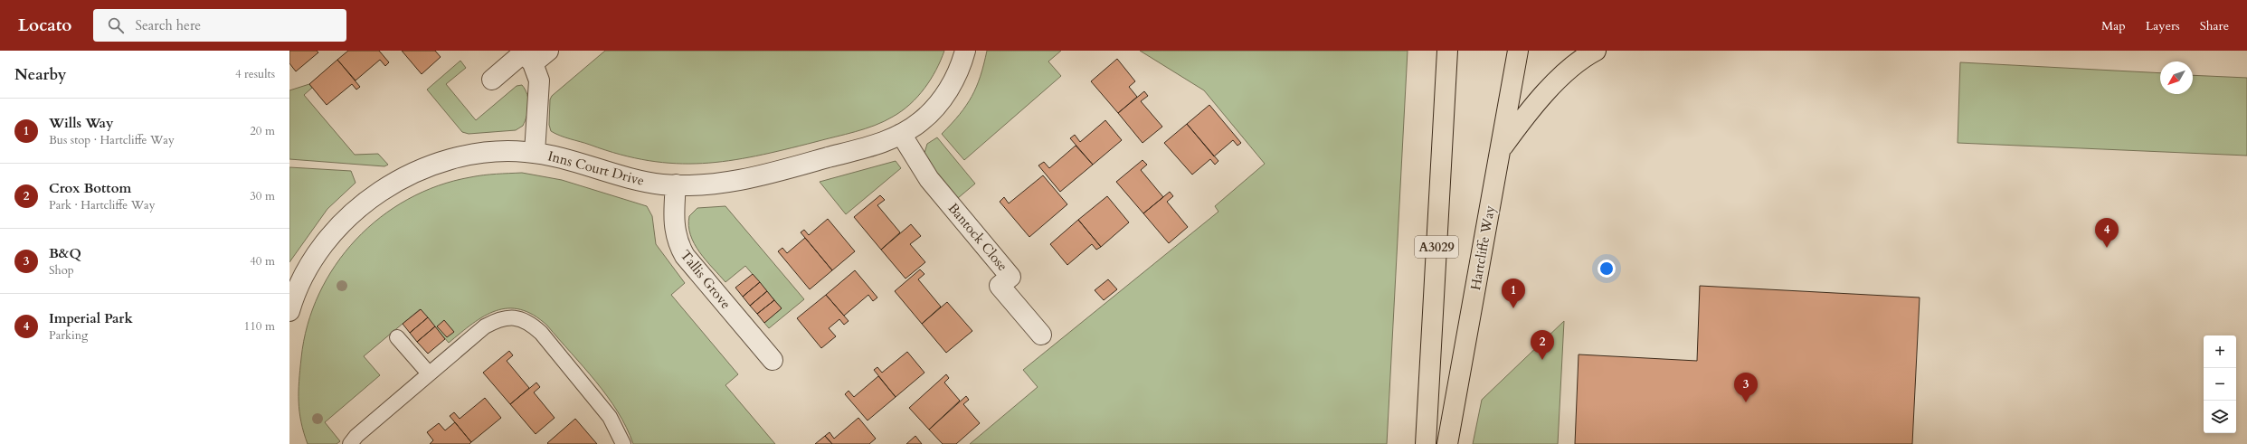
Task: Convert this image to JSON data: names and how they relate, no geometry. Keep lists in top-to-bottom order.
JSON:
{
  "streets": {
    "highway": ["A3029", "Hartcliffe Way"],
    "street": ["Inns Court Drive", "Bantock Close", "Tallis Grove"]
  },
  "crossings": [
    ["Inns Court Drive", "Bantock Close"],
    ["Inns Court Drive", "Tallis Grove"]
  ],
  "north": "bottom left",
  "page": {
    "header": "Locato",
    "search": "Search here",
    "nav": ["Map", "Layers", "Share"],
    "heading": ["Nearby", "4 results"],
    "list": [
      {
        "mark": "1",
        "name": "Wills Way",
        "note": "Bus stop · Hartcliffe Way",
        "value": "20 m"
      },
      {
        "mark": "2",
        "name": "Crox Bottom",
        "note": "Park · Hartcliffe Way",
        "value": "30 m"
      },
      {
        "mark": "3",
        "name": "B&Q",
        "note": "Shop",
        "value": "40 m"
      },
      {
        "mark": "4",
        "name": "Imperial Park",
        "note": "Parking",
        "value": "110 m"
      }
    ],
    "pins": [
      "4",
      "1",
      "2",
      "3"
    ],
    "map_buttons": ["+", "−"]
  }
}
